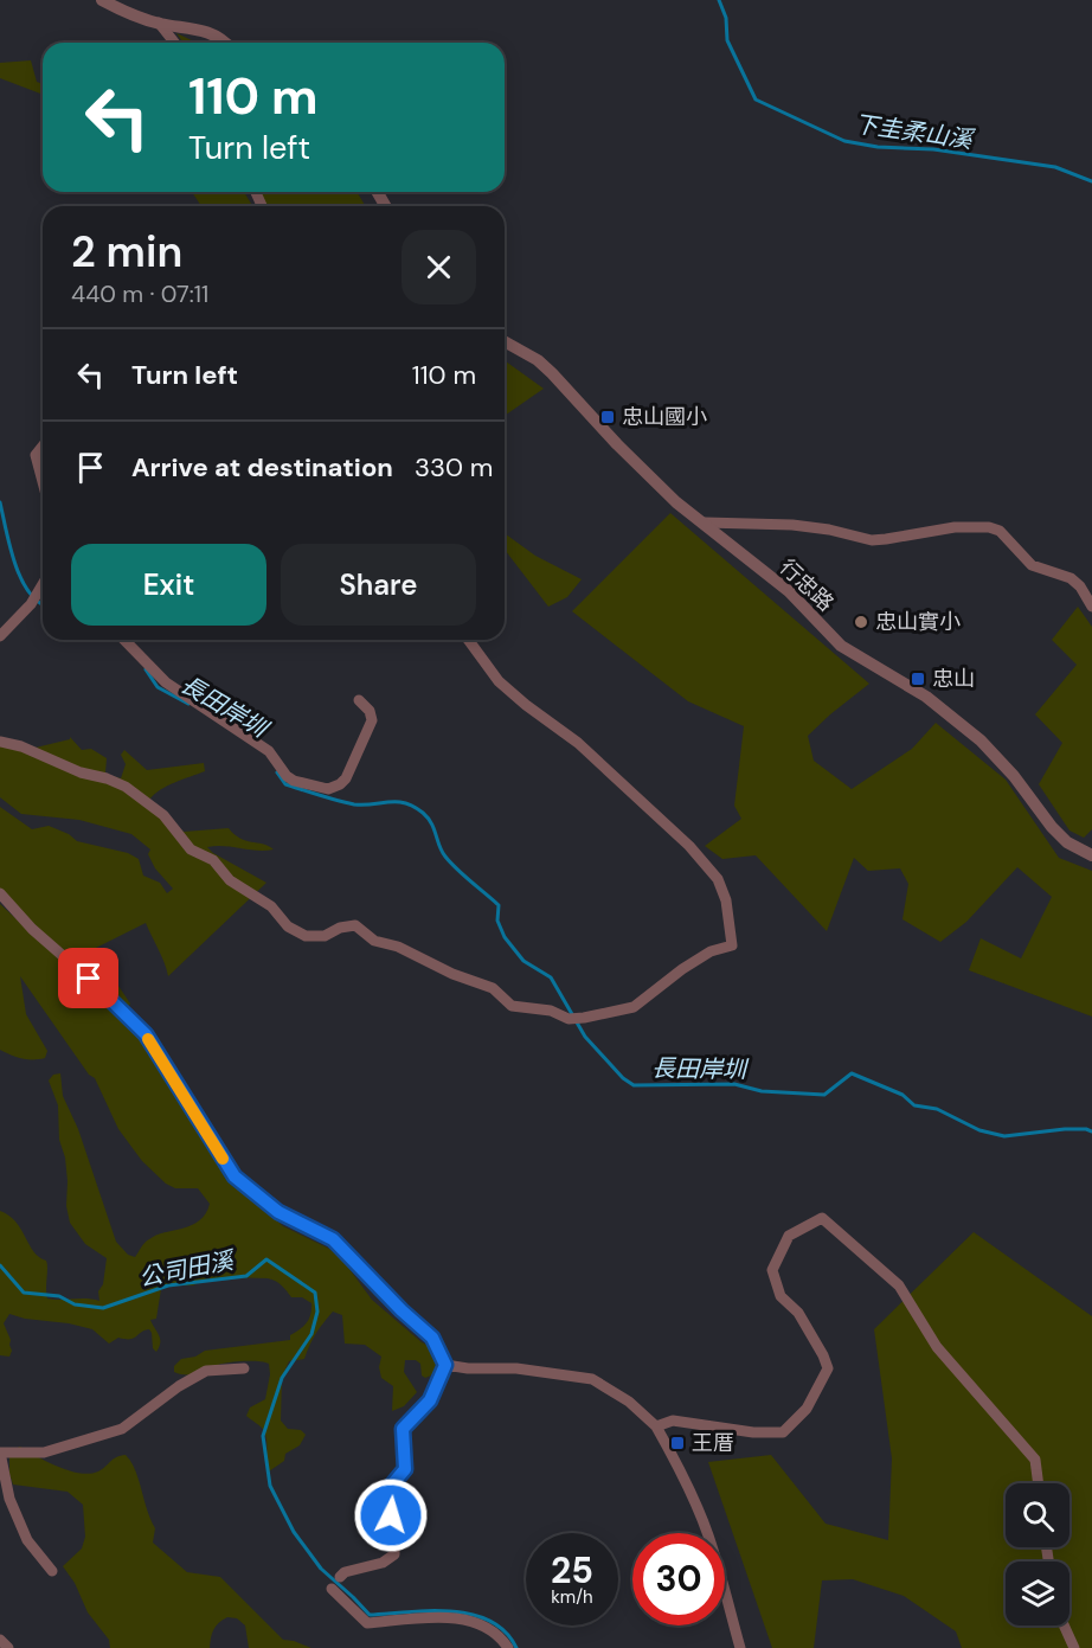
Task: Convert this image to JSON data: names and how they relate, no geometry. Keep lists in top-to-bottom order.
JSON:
{
  "streets": {
    "street": ["行忠路"]
  },
  "water": ["下圭柔山溪", "長田岸圳", "公司田溪"],
  "places": {
    "transit": ["忠山國小", "忠山", "王厝"],
    "other": ["忠山實小"]
  },
  "page": {
    "turn": ["110 m", "Turn left"],
    "heading": ["2 min", "440 m · 07:11"],
    "list": [
      {
        "name": "Turn left",
        "value": "110 m"
      },
      {
        "name": "Arrive at destination",
        "value": "330 m"
      }
    ],
    "buttons": ["Exit", "Share"],
    "speed": "25 km/h",
    "limit": "30"
  }
}
